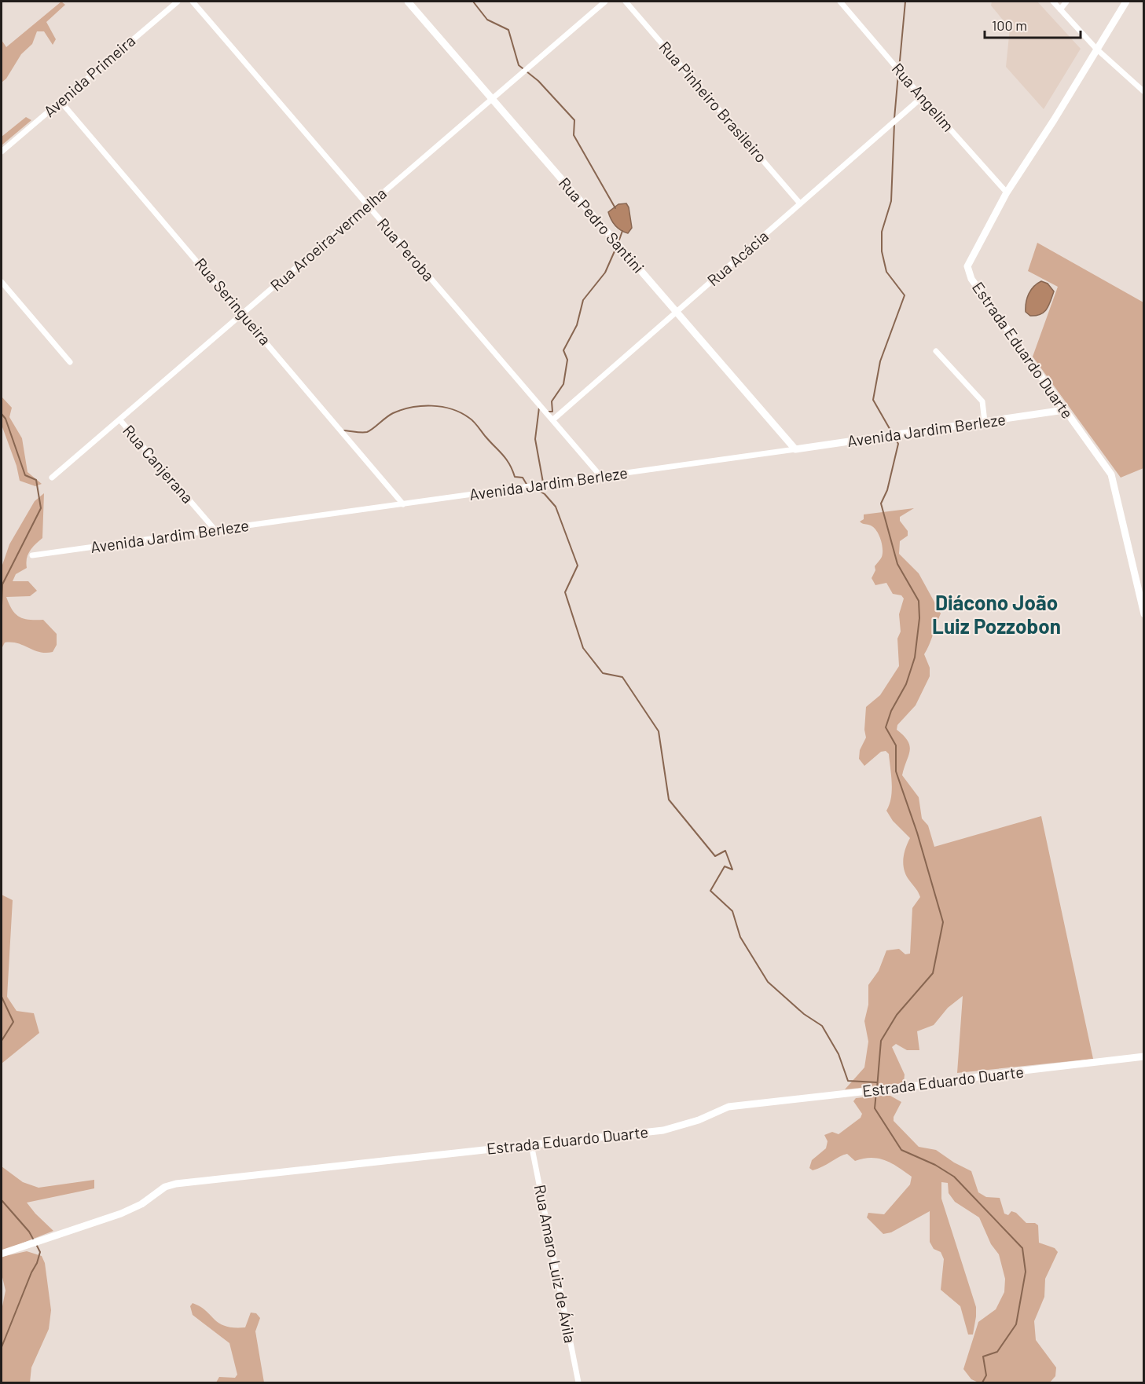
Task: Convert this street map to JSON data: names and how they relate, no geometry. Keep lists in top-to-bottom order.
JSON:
{
  "streets": {
    "street": [
      "Avenida Primeira",
      "Rua Angelim",
      "Rua Pinheiro Brasileiro",
      "Rua Pedro Santini",
      "Rua Aroeira-vermelha",
      "Rua Peroba",
      "Rua Acácia",
      "Rua Seringueira",
      "Estrada Eduardo Duarte",
      "Avenida Jardim Berleze",
      "Rua Canjerana",
      "Rua Amaro Luiz de Ávila"
    ]
  },
  "crossings": [
    ["Avenida Primeira", "Rua Seringueira"],
    ["Rua Angelim", "Rua Acácia"],
    ["Rua Angelim", "Estrada Eduardo Duarte"],
    ["Rua Pinheiro Brasileiro", "Rua Acácia"],
    ["Rua Pedro Santini", "Rua Aroeira-vermelha"],
    ["Rua Pedro Santini", "Rua Acácia"],
    ["Rua Pedro Santini", "Avenida Jardim Berleze"],
    ["Rua Aroeira-vermelha", "Rua Peroba"],
    ["Rua Aroeira-vermelha", "Rua Seringueira"],
    ["Rua Aroeira-vermelha", "Rua Canjerana"],
    ["Rua Peroba", "Rua Acácia"],
    ["Rua Peroba", "Avenida Jardim Berleze"],
    ["Rua Seringueira", "Avenida Jardim Berleze"],
    ["Estrada Eduardo Duarte", "Avenida Jardim Berleze"],
    ["Estrada Eduardo Duarte", "Rua Amaro Luiz de Ávila"],
    ["Avenida Jardim Berleze", "Rua Canjerana"]
  ],
  "districts": ["Diácono João Luiz Pozzobon"],
  "scale_bar": "100 m"
}
